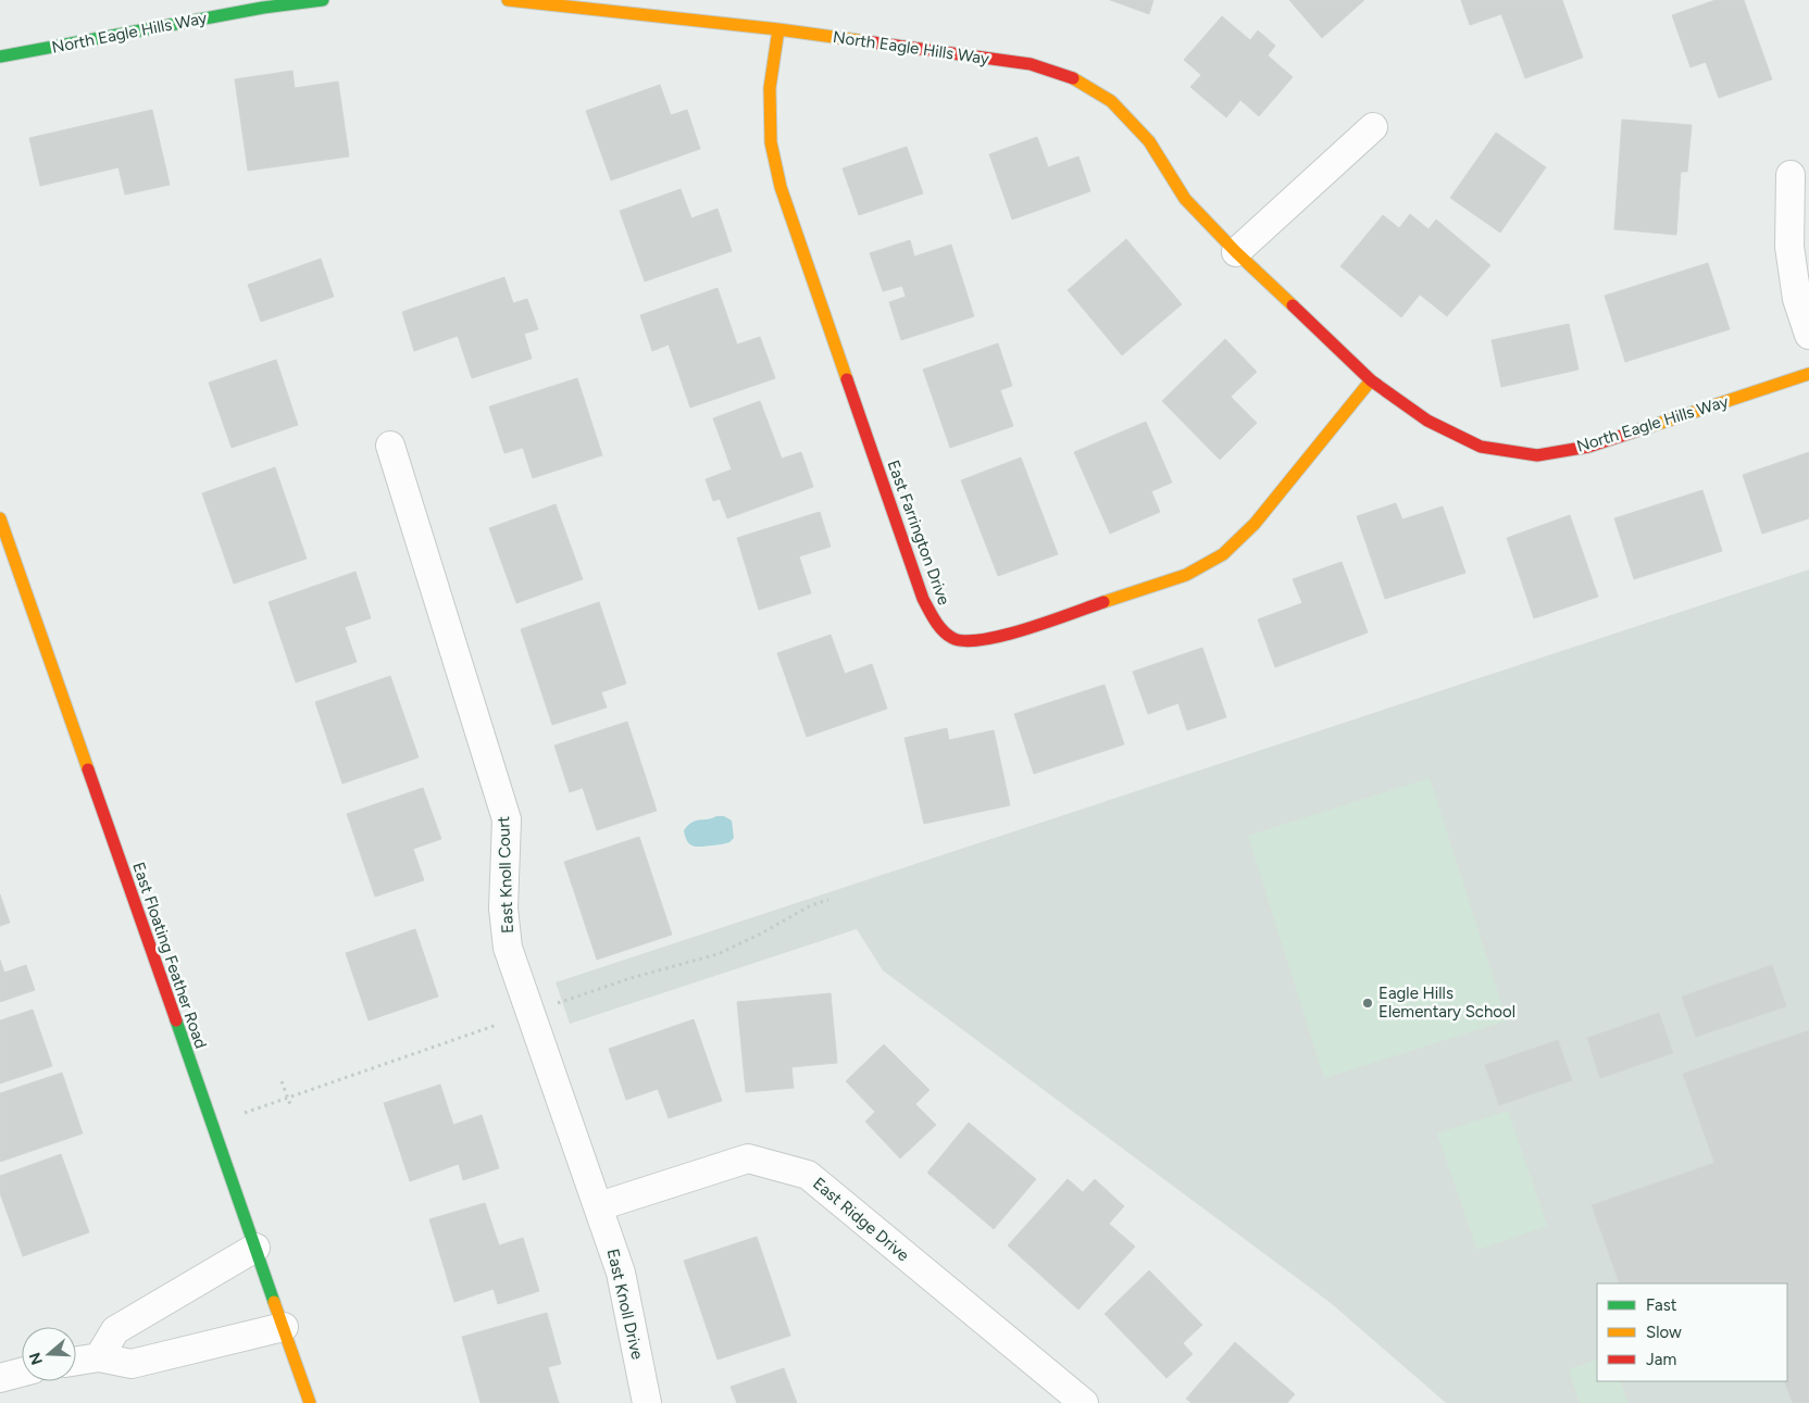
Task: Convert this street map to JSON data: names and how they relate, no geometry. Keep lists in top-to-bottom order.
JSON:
{
  "streets": {
    "street": [
      "North Eagle Hills Way",
      "East Farrington Drive",
      "East Knoll Court",
      "East Floating Feather Road",
      "East Ridge Drive",
      "East Knoll Drive"
    ]
  },
  "crossings": [
    ["North Eagle Hills Way", "East Farrington Drive"],
    ["East Knoll Court", "East Ridge Drive"],
    ["East Knoll Court", "East Knoll Drive"],
    ["East Ridge Drive", "East Knoll Drive"]
  ],
  "places": ["Eagle Hills Elementary School"],
  "legend": ["Fast", "Slow", "Jam"],
  "north": "left"
}
